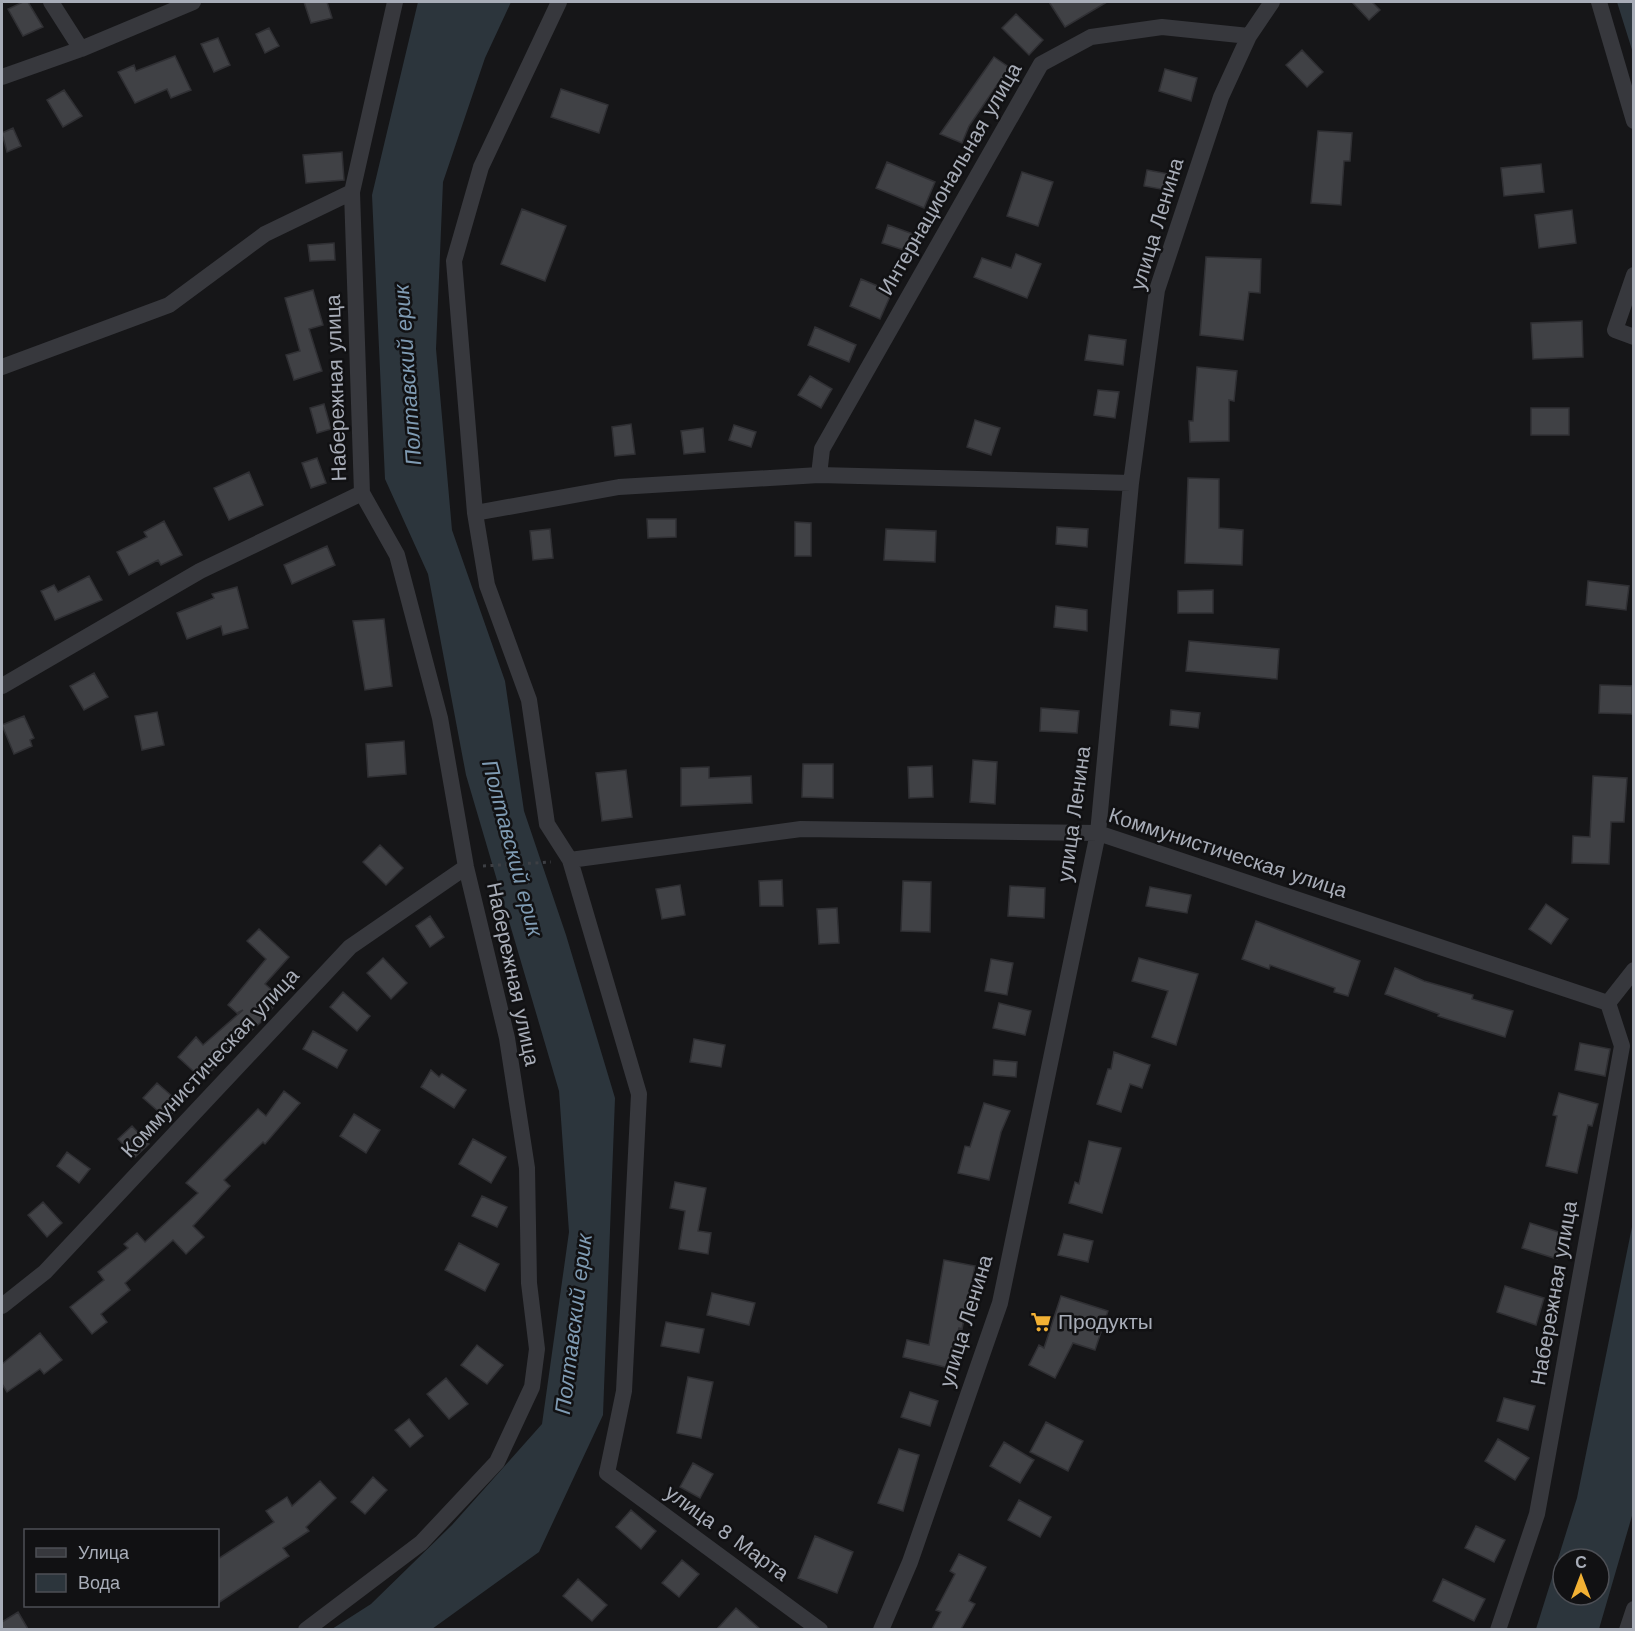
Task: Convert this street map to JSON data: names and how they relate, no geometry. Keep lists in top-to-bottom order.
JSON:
{
  "streets": {
    "street": [
      "Интернациональная улица",
      "улица Ленина",
      "Набережная улица",
      "Коммунистическая улица",
      "улица 8 Марта"
    ]
  },
  "crossings": [
    ["Интернациональная улица", "улица Ленина"],
    ["улица Ленина", "Коммунистическая улица"],
    ["Набережная улица", "Коммунистическая улица"],
    ["Коммунистическая улица", "улица 8 Марта"]
  ],
  "water": ["Полтавский ерик"],
  "places": {
    "supermarket": ["Продукты"]
  },
  "legend": ["Улица", "Вода"],
  "north": "top"
}
